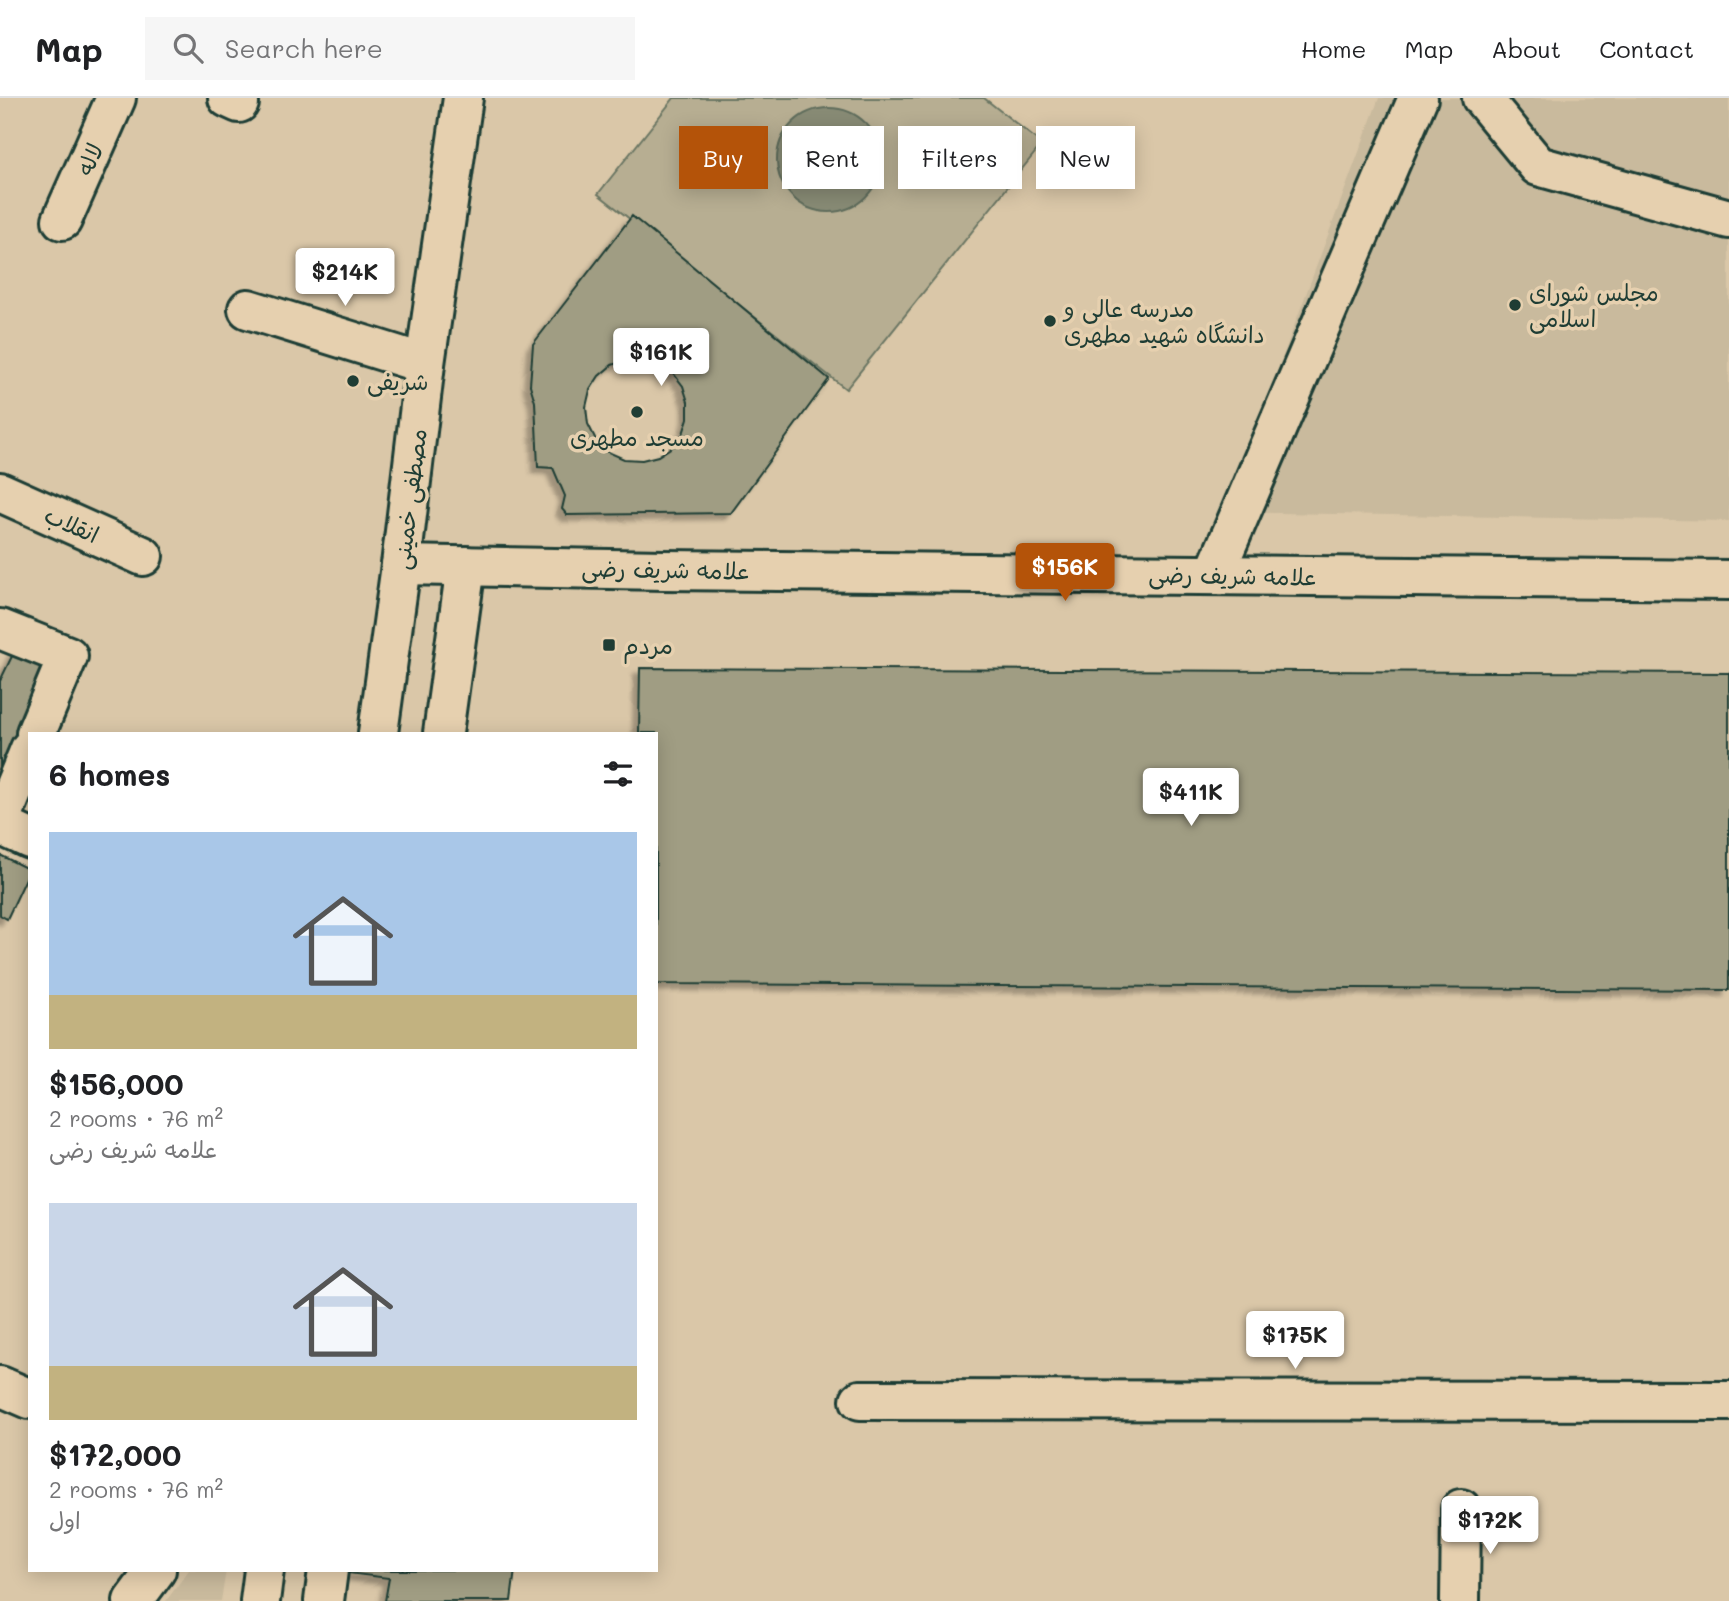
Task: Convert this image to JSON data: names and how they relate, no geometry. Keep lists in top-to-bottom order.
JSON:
{
  "streets": {
    "main road": [
      "لاله",
      "مصطفی خمینی",
      "انقلاب",
      "علامه شریف رضی"
    ]
  },
  "crossings": [
    ["مصطفی خمینی", "علامه شریف رضی"]
  ],
  "places": {
    "other": [
      "مجلس شورای اسلامی",
      "مدرسه عالی و دانشگاه شهید مطهری",
      "شریفی",
      "مسجد مطهری"
    ],
    "transit": ["مردم"]
  },
  "page": {
    "header": "Map",
    "search": "Search here",
    "nav": [
      "Home",
      "Map",
      "About",
      "Contact"
    ],
    "chip": [
      "Buy",
      "Rent",
      "Filters",
      "New"
    ],
    "price": [
      "$214K",
      "$161K",
      "$156K",
      "$411K",
      "$175K",
      "$172K"
    ],
    "heading": "6 homes",
    "list": [
      {
        "name": "$156,000",
        "note": "2 rooms · 76 m² · علامه شریف رضی"
      },
      {
        "name": "$172,000",
        "note": "2 rooms · 76 m² · اول"
      }
    ]
  }
}
